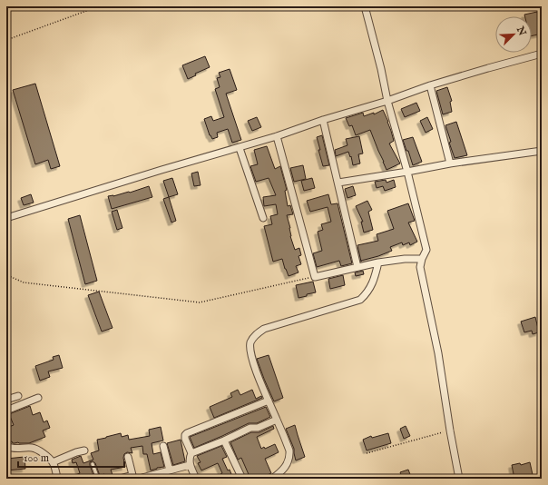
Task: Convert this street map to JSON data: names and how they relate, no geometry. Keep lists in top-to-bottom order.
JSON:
{
  "scale_bar": "100 m",
  "north": "top right"
}
